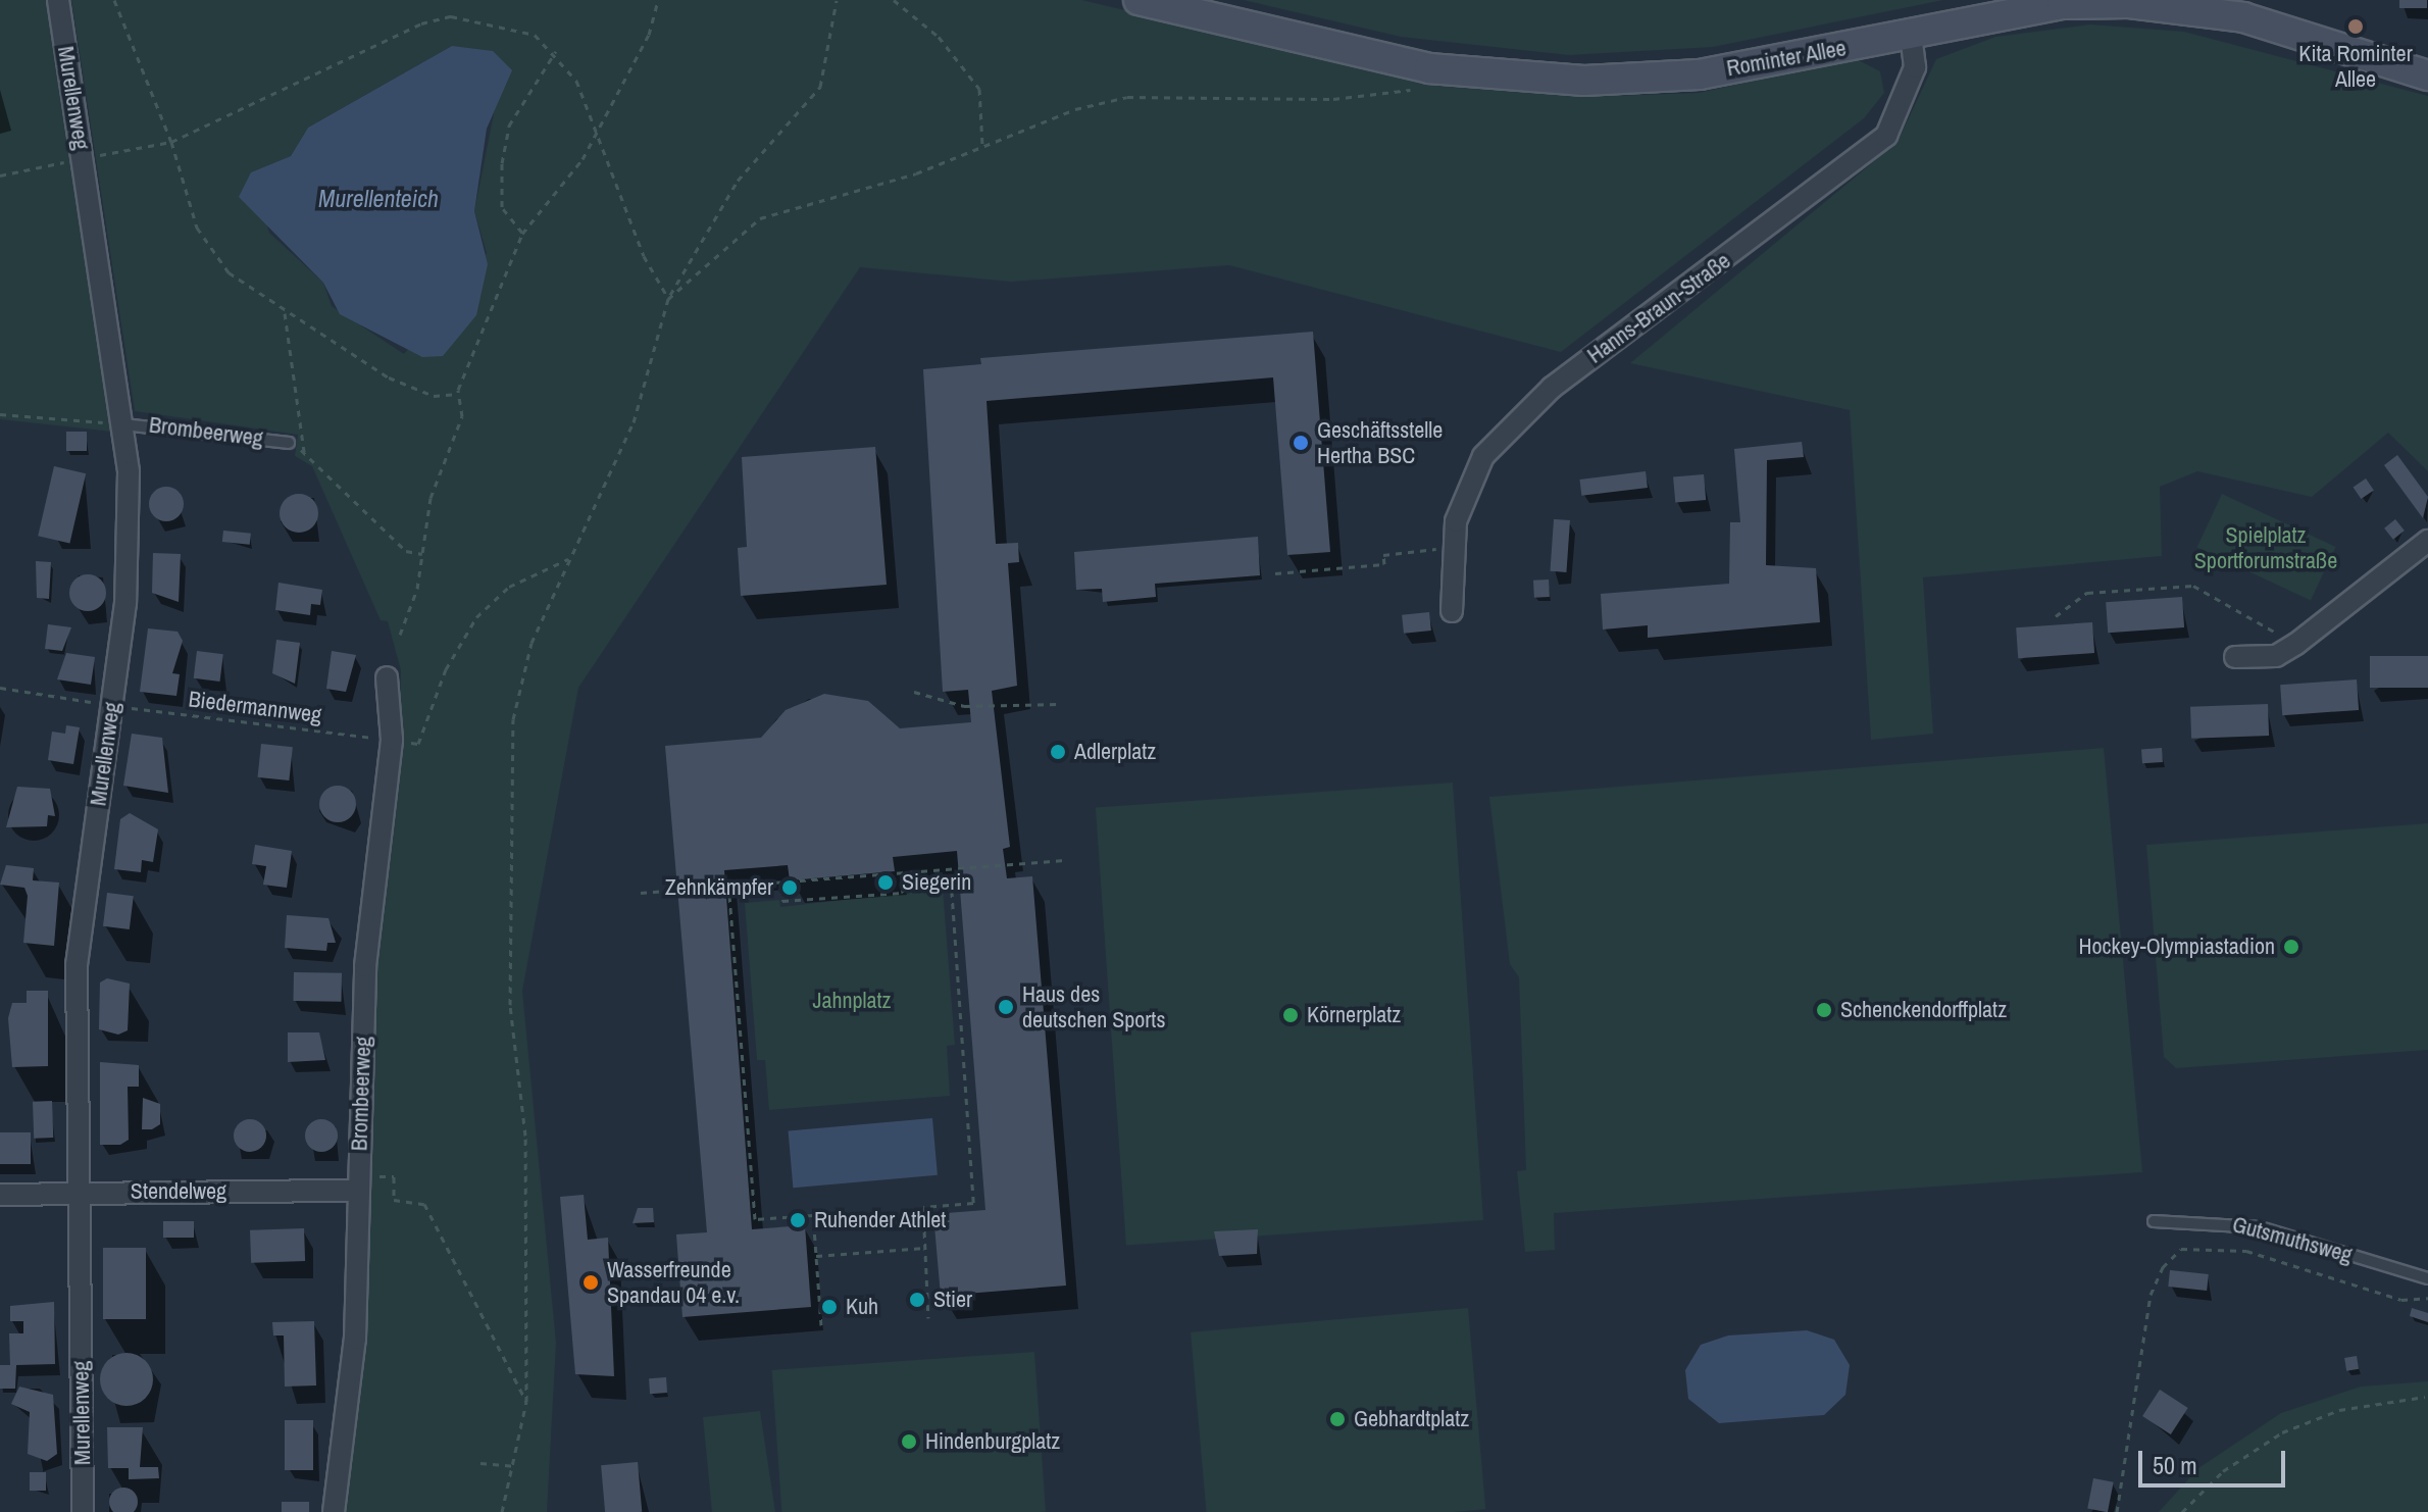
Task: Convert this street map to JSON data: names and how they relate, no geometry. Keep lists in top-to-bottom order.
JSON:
{
  "streets": {
    "street": [
      "Rominter Allee",
      "Murellenweg",
      "Hanns-Braun-Straße",
      "Brombeerweg",
      "Stendelweg"
    ],
    "lane": ["Gutsmuthsweg"],
    "path": ["Biedermannweg"]
  },
  "crossings": [
    ["Rominter Allee", "Hanns-Braun-Straße"],
    ["Murellenweg", "Brombeerweg"],
    ["Murellenweg", "Stendelweg"],
    ["Brombeerweg", "Stendelweg"]
  ],
  "water": ["Murellenteich"],
  "parks": ["Spielplatz Sportforumstraße", "Jahnplatz"],
  "places": [
    "Kita Rominter Allee",
    "Geschäftsstelle Hertha BSC",
    "Adlerplatz",
    "Siegerin",
    "Zehnkämpfer",
    "Hockey-Olympiastadion",
    "Haus des deutschen Sports",
    "Schenckendorffplatz",
    "Körnerplatz",
    "Ruhender Athlet",
    "Wasserfreunde Spandau 04 e.v.",
    "Stier",
    "Kuh",
    "Gebhardtplatz",
    "Hindenburgplatz"
  ],
  "scale_bar": "50 m"
}
